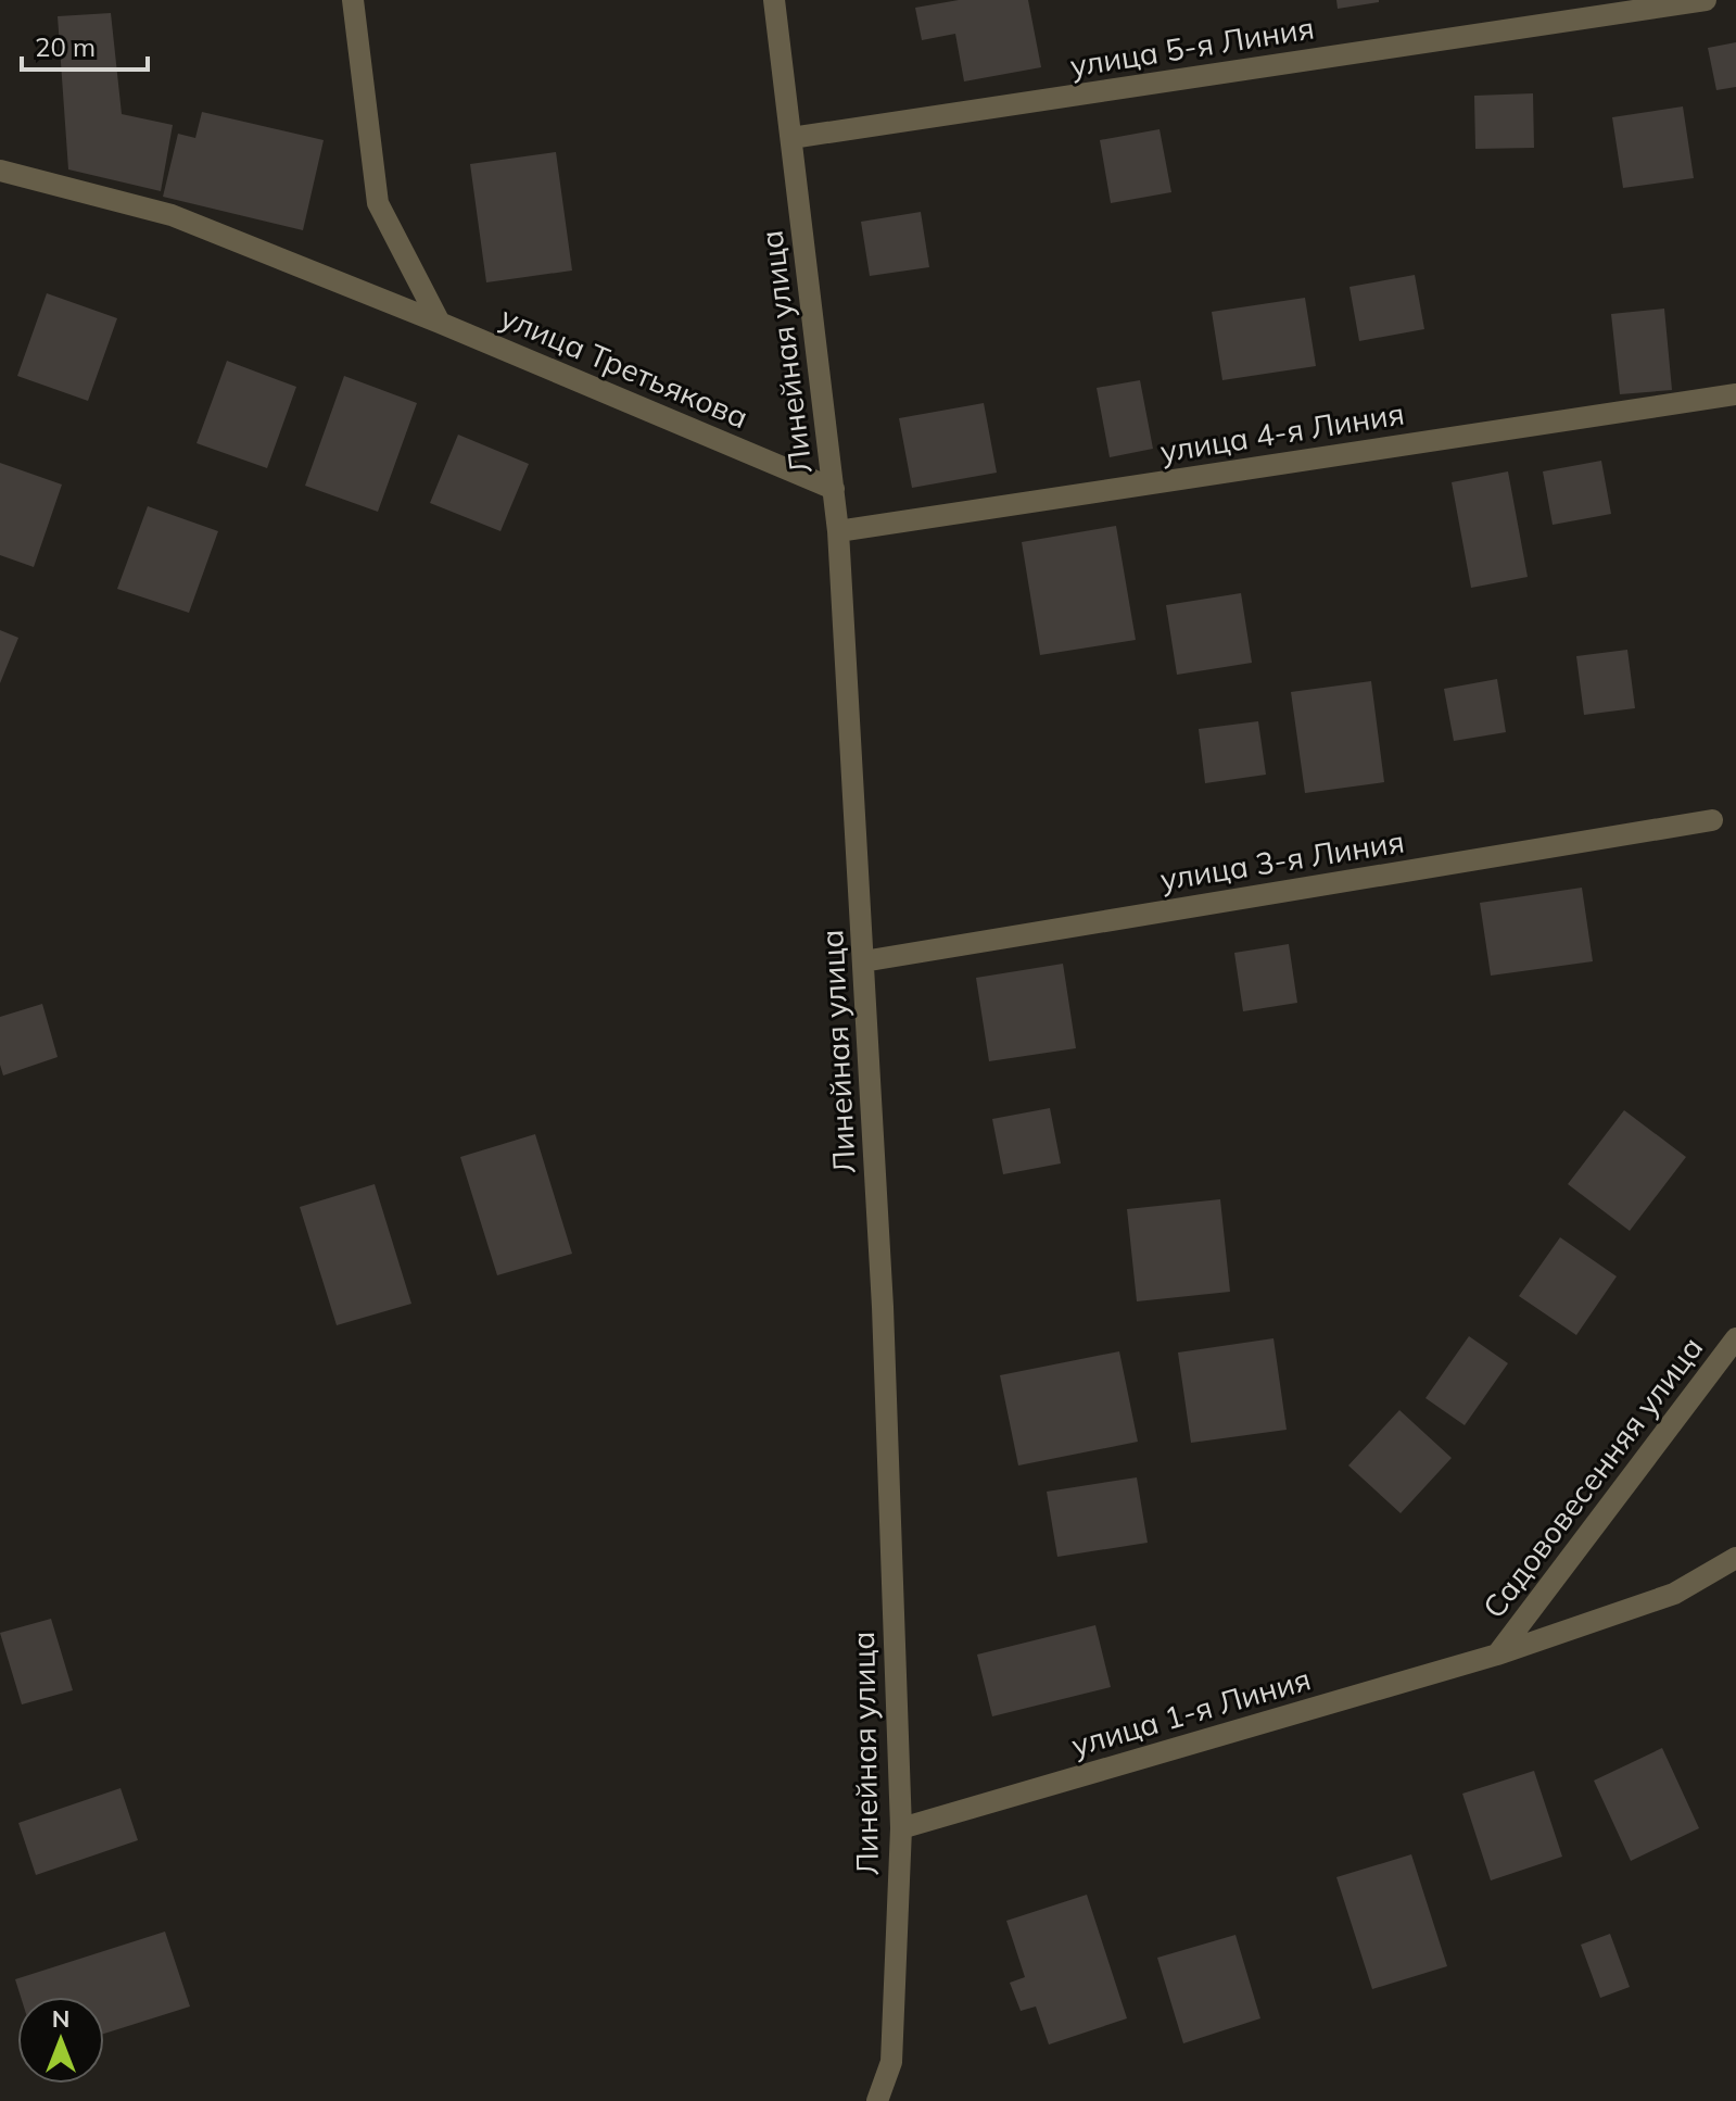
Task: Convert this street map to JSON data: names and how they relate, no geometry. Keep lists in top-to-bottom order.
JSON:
{
  "streets": {
    "street": [
      "улица 5-я Линия",
      "Линейная улица",
      "улица Третьякова",
      "улица 4-я Линия",
      "улица 3-я Линия",
      "Садововесенняя улица",
      "улица 1-я Линия"
    ]
  },
  "crossings": [
    ["улица 5-я Линия", "Линейная улица"],
    ["Линейная улица", "улица Третьякова"],
    ["Линейная улица", "улица 4-я Линия"],
    ["Линейная улица", "улица 3-я Линия"],
    ["Линейная улица", "улица 1-я Линия"],
    ["Садововесенняя улица", "улица 1-я Линия"]
  ],
  "scale_bar": "20 m",
  "north": "top"
}
